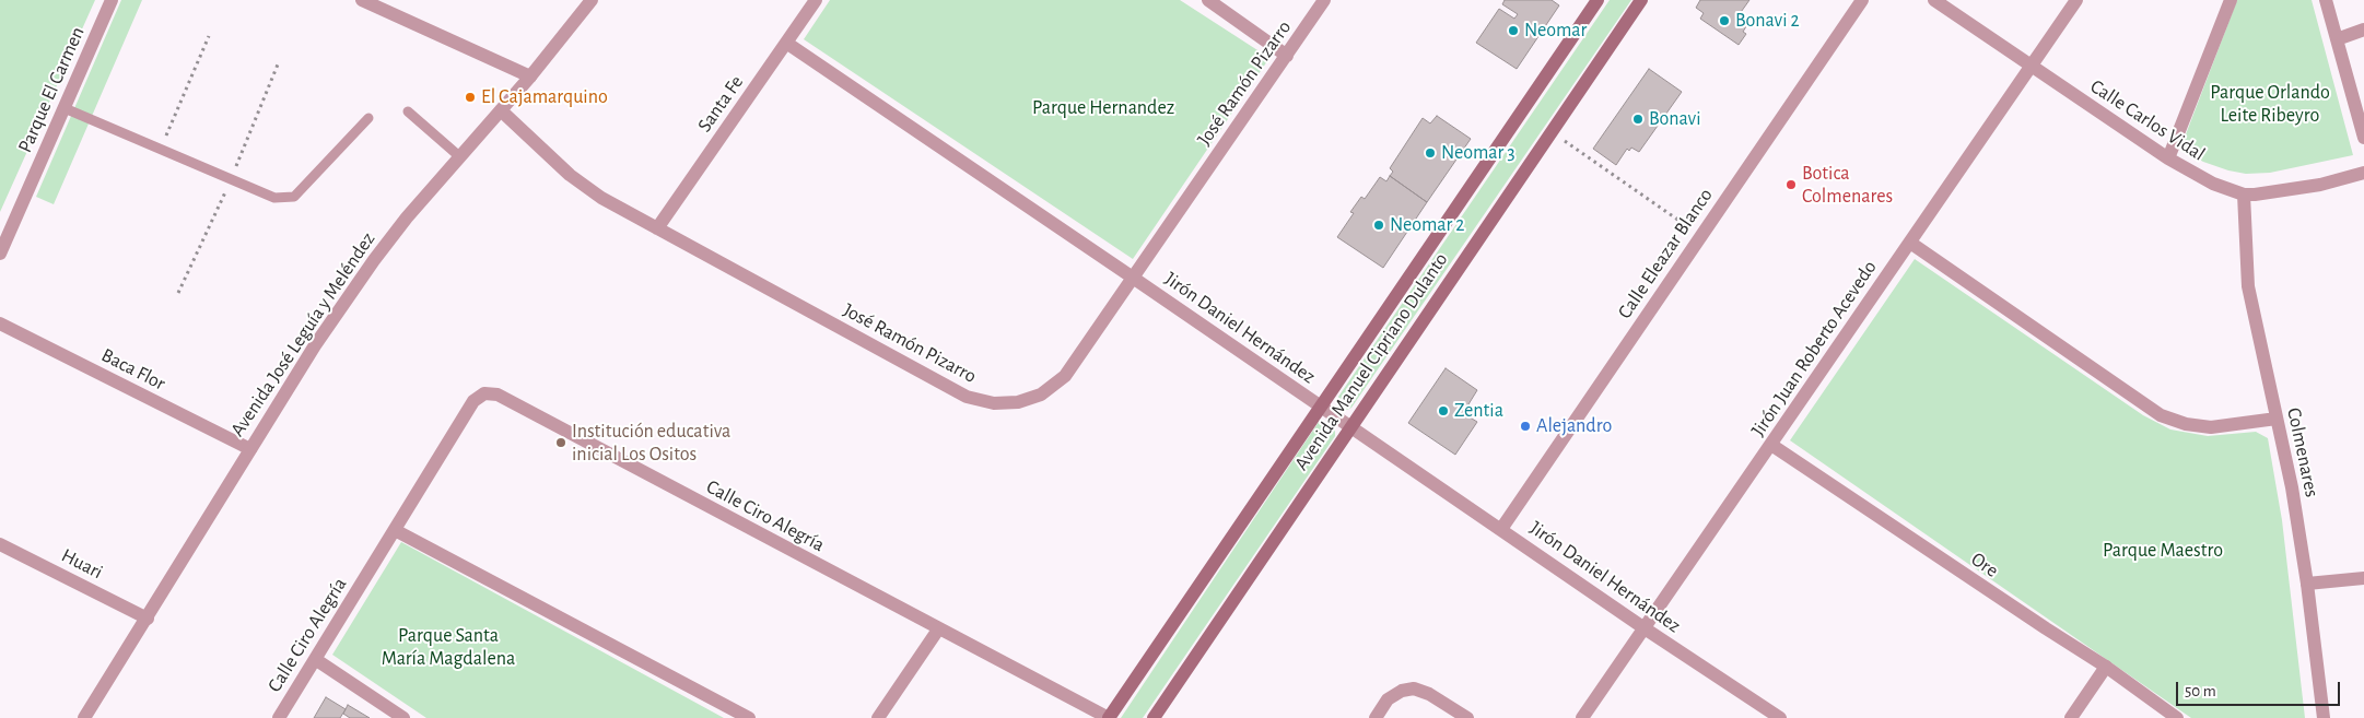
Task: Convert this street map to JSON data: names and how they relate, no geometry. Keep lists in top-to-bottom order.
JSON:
{
  "streets": {
    "main road": ["Avenida Manuel Cipriano Dulanto"],
    "street": [
      "José Ramón Pizarro",
      "Parque El Carmen",
      "Santa Fe",
      "Calle Carlos Vidal",
      "Calle Eleazar Blanco",
      "Jirón Daniel Hernández",
      "Avenida José Leguía y Meléndez",
      "Jirón Juan Roberto Acevedo",
      "Baca Flor",
      "Colmenares",
      "Calle Ciro Alegría",
      "Huari",
      "Ore"
    ]
  },
  "crossings": [
    ["José Ramón Pizarro", "Santa Fe"],
    ["José Ramón Pizarro", "Jirón Daniel Hernández"],
    ["José Ramón Pizarro", "Avenida José Leguía y Meléndez"],
    ["Santa Fe", "Jirón Daniel Hernández"],
    ["Calle Carlos Vidal", "Jirón Juan Roberto Acevedo"],
    ["Calle Carlos Vidal", "Colmenares"],
    ["Calle Eleazar Blanco", "Jirón Daniel Hernández"],
    ["Jirón Daniel Hernández", "Jirón Juan Roberto Acevedo"],
    ["Jirón Daniel Hernández", "Avenida Manuel Cipriano Dulanto"],
    ["Avenida José Leguía y Meléndez", "Baca Flor"],
    ["Avenida José Leguía y Meléndez", "Huari"],
    ["Jirón Juan Roberto Acevedo", "Ore"],
    ["Avenida Manuel Cipriano Dulanto", "Calle Ciro Alegría"]
  ],
  "parks": [
    "Parque Orlando Leite Ribeyro",
    "Parque Hernandez",
    "Parque Maestro",
    "Parque Santa María Magdalena"
  ],
  "places": [
    "Bonavi 2",
    "Neomar",
    "El Cajamarquino",
    "Bonavi",
    "Neomar 3",
    "Botica Colmenares",
    "Neomar 2",
    "Zentia",
    "Alejandro",
    "Institución educativa inicial Los Ositos"
  ],
  "scale_bar": "50 m"
}
